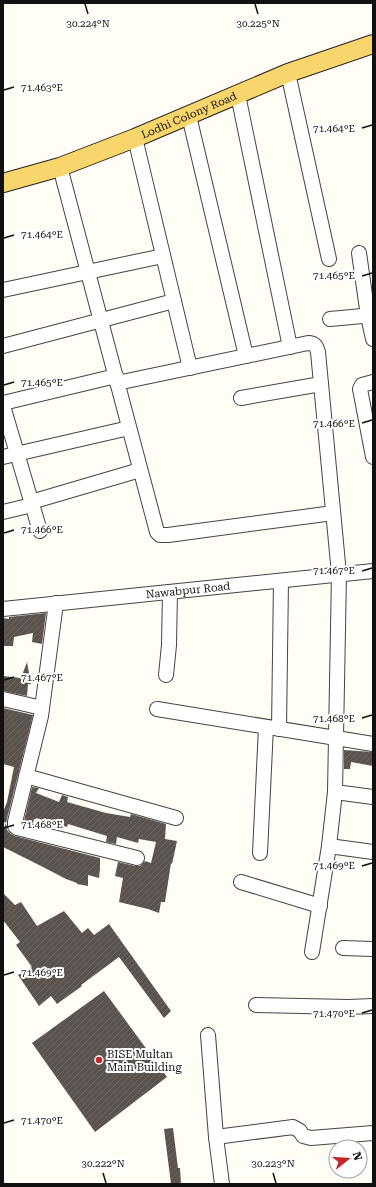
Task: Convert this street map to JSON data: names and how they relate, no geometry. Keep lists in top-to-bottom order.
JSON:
{
  "streets": {
    "main road": ["Lodhi Colony Road"],
    "street": ["Nawabpur Road"]
  },
  "places": ["BISE Multan Main Building"],
  "north": "right",
  "coordinates": [
    "30.224°N",
    "30.225°N",
    "71.463°E",
    "71.464°E",
    "71.465°E",
    "71.466°E",
    "71.467°E",
    "71.468°E",
    "71.469°E",
    "71.470°E",
    "30.222°N",
    "30.223°N"
  ]
}
